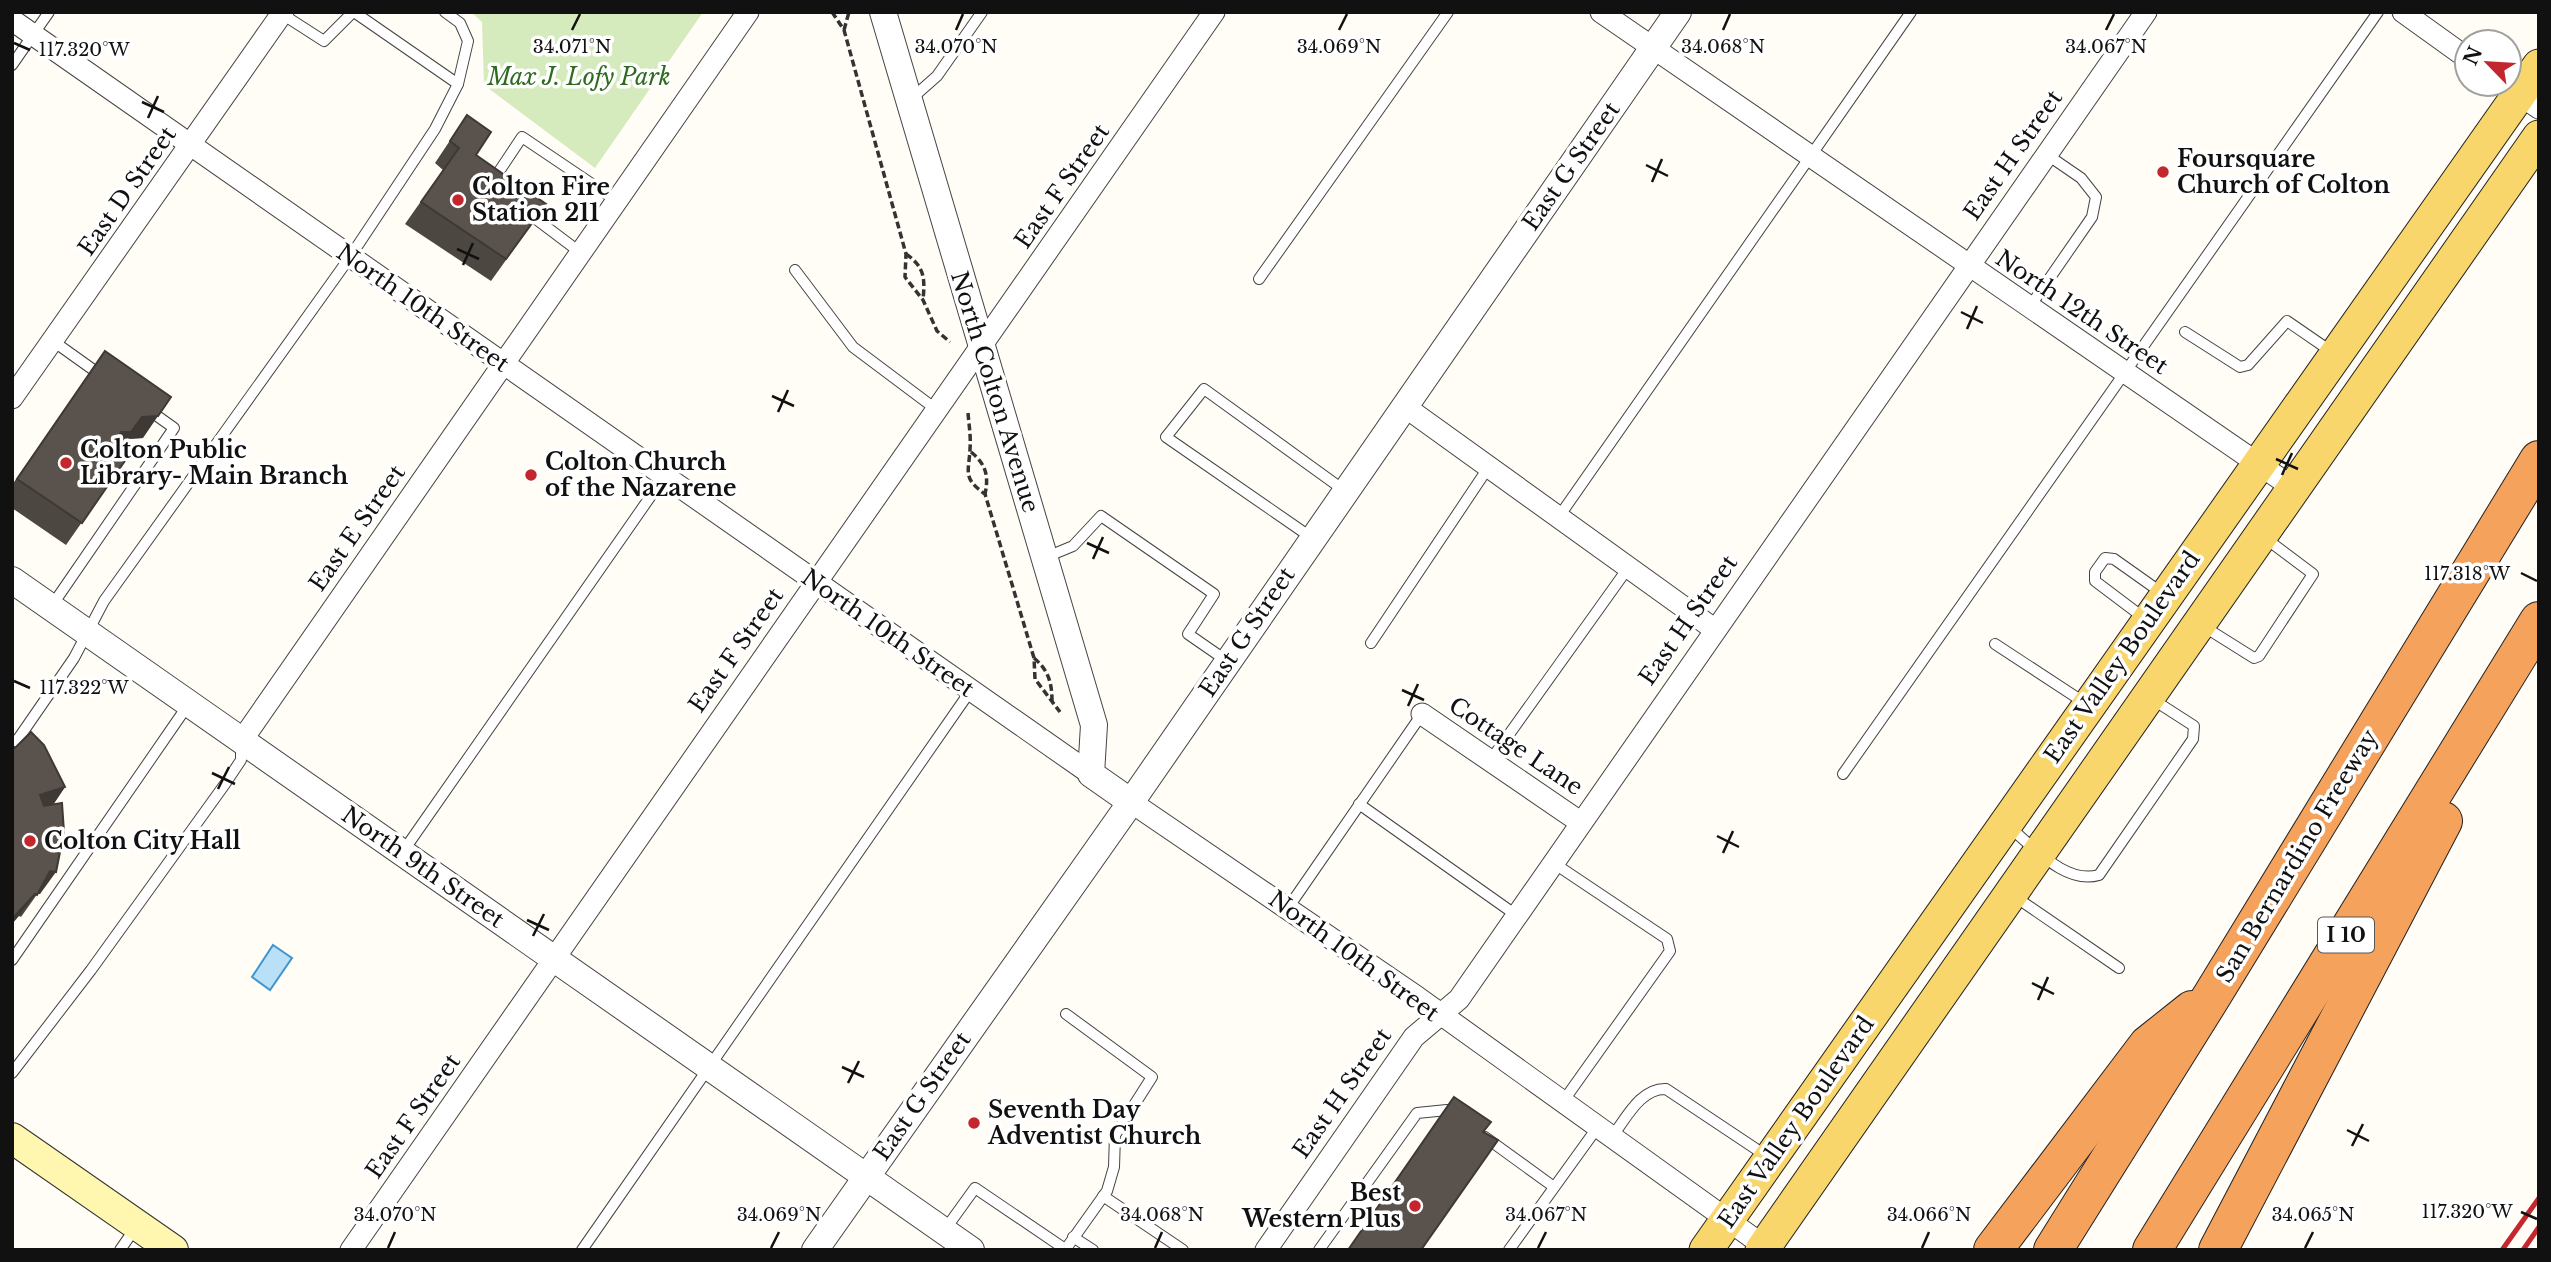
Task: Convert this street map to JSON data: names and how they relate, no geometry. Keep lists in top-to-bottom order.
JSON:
{
  "streets": {
    "highway": ["San Bernardino Freeway", "I 10"],
    "main road": ["East Valley Boulevard"],
    "street": [
      "East H Street",
      "East G Street",
      "East F Street",
      "East D Street",
      "North 10th Street",
      "North 12th Street",
      "North Colton Avenue",
      "East E Street",
      "Cottage Lane",
      "North 9th Street"
    ]
  },
  "crossings": [
    ["East H Street", "North 10th Street"],
    ["East H Street", "North 12th Street"],
    ["East H Street", "Cottage Lane"],
    ["East G Street", "North 10th Street"],
    ["East G Street", "North 12th Street"],
    ["East G Street", "North 9th Street"],
    ["East F Street", "North 10th Street"],
    ["East F Street", "North Colton Avenue"],
    ["East F Street", "North 9th Street"],
    ["East D Street", "North 10th Street"],
    ["North 10th Street", "North Colton Avenue"],
    ["North 10th Street", "East E Street"],
    ["North 10th Street", "East Valley Boulevard"],
    ["North 12th Street", "East Valley Boulevard"],
    ["East E Street", "North 9th Street"]
  ],
  "parks": ["Max J. Lofy Park"],
  "places": [
    "Foursquare Church of Colton",
    "Colton Fire Station 211",
    "Colton Public Library- Main Branch",
    "Colton Church of the Nazarene",
    "Colton City Hall",
    "Seventh Day Adventist Church",
    "Best Western Plus"
  ],
  "north": "top left",
  "coordinates": [
    "34.071°N",
    "34.070°N",
    "34.069°N",
    "34.068°N",
    "34.067°N",
    "117.320°W",
    "117.318°W",
    "117.322°W",
    "34.066°N",
    "34.065°N"
  ]
}
